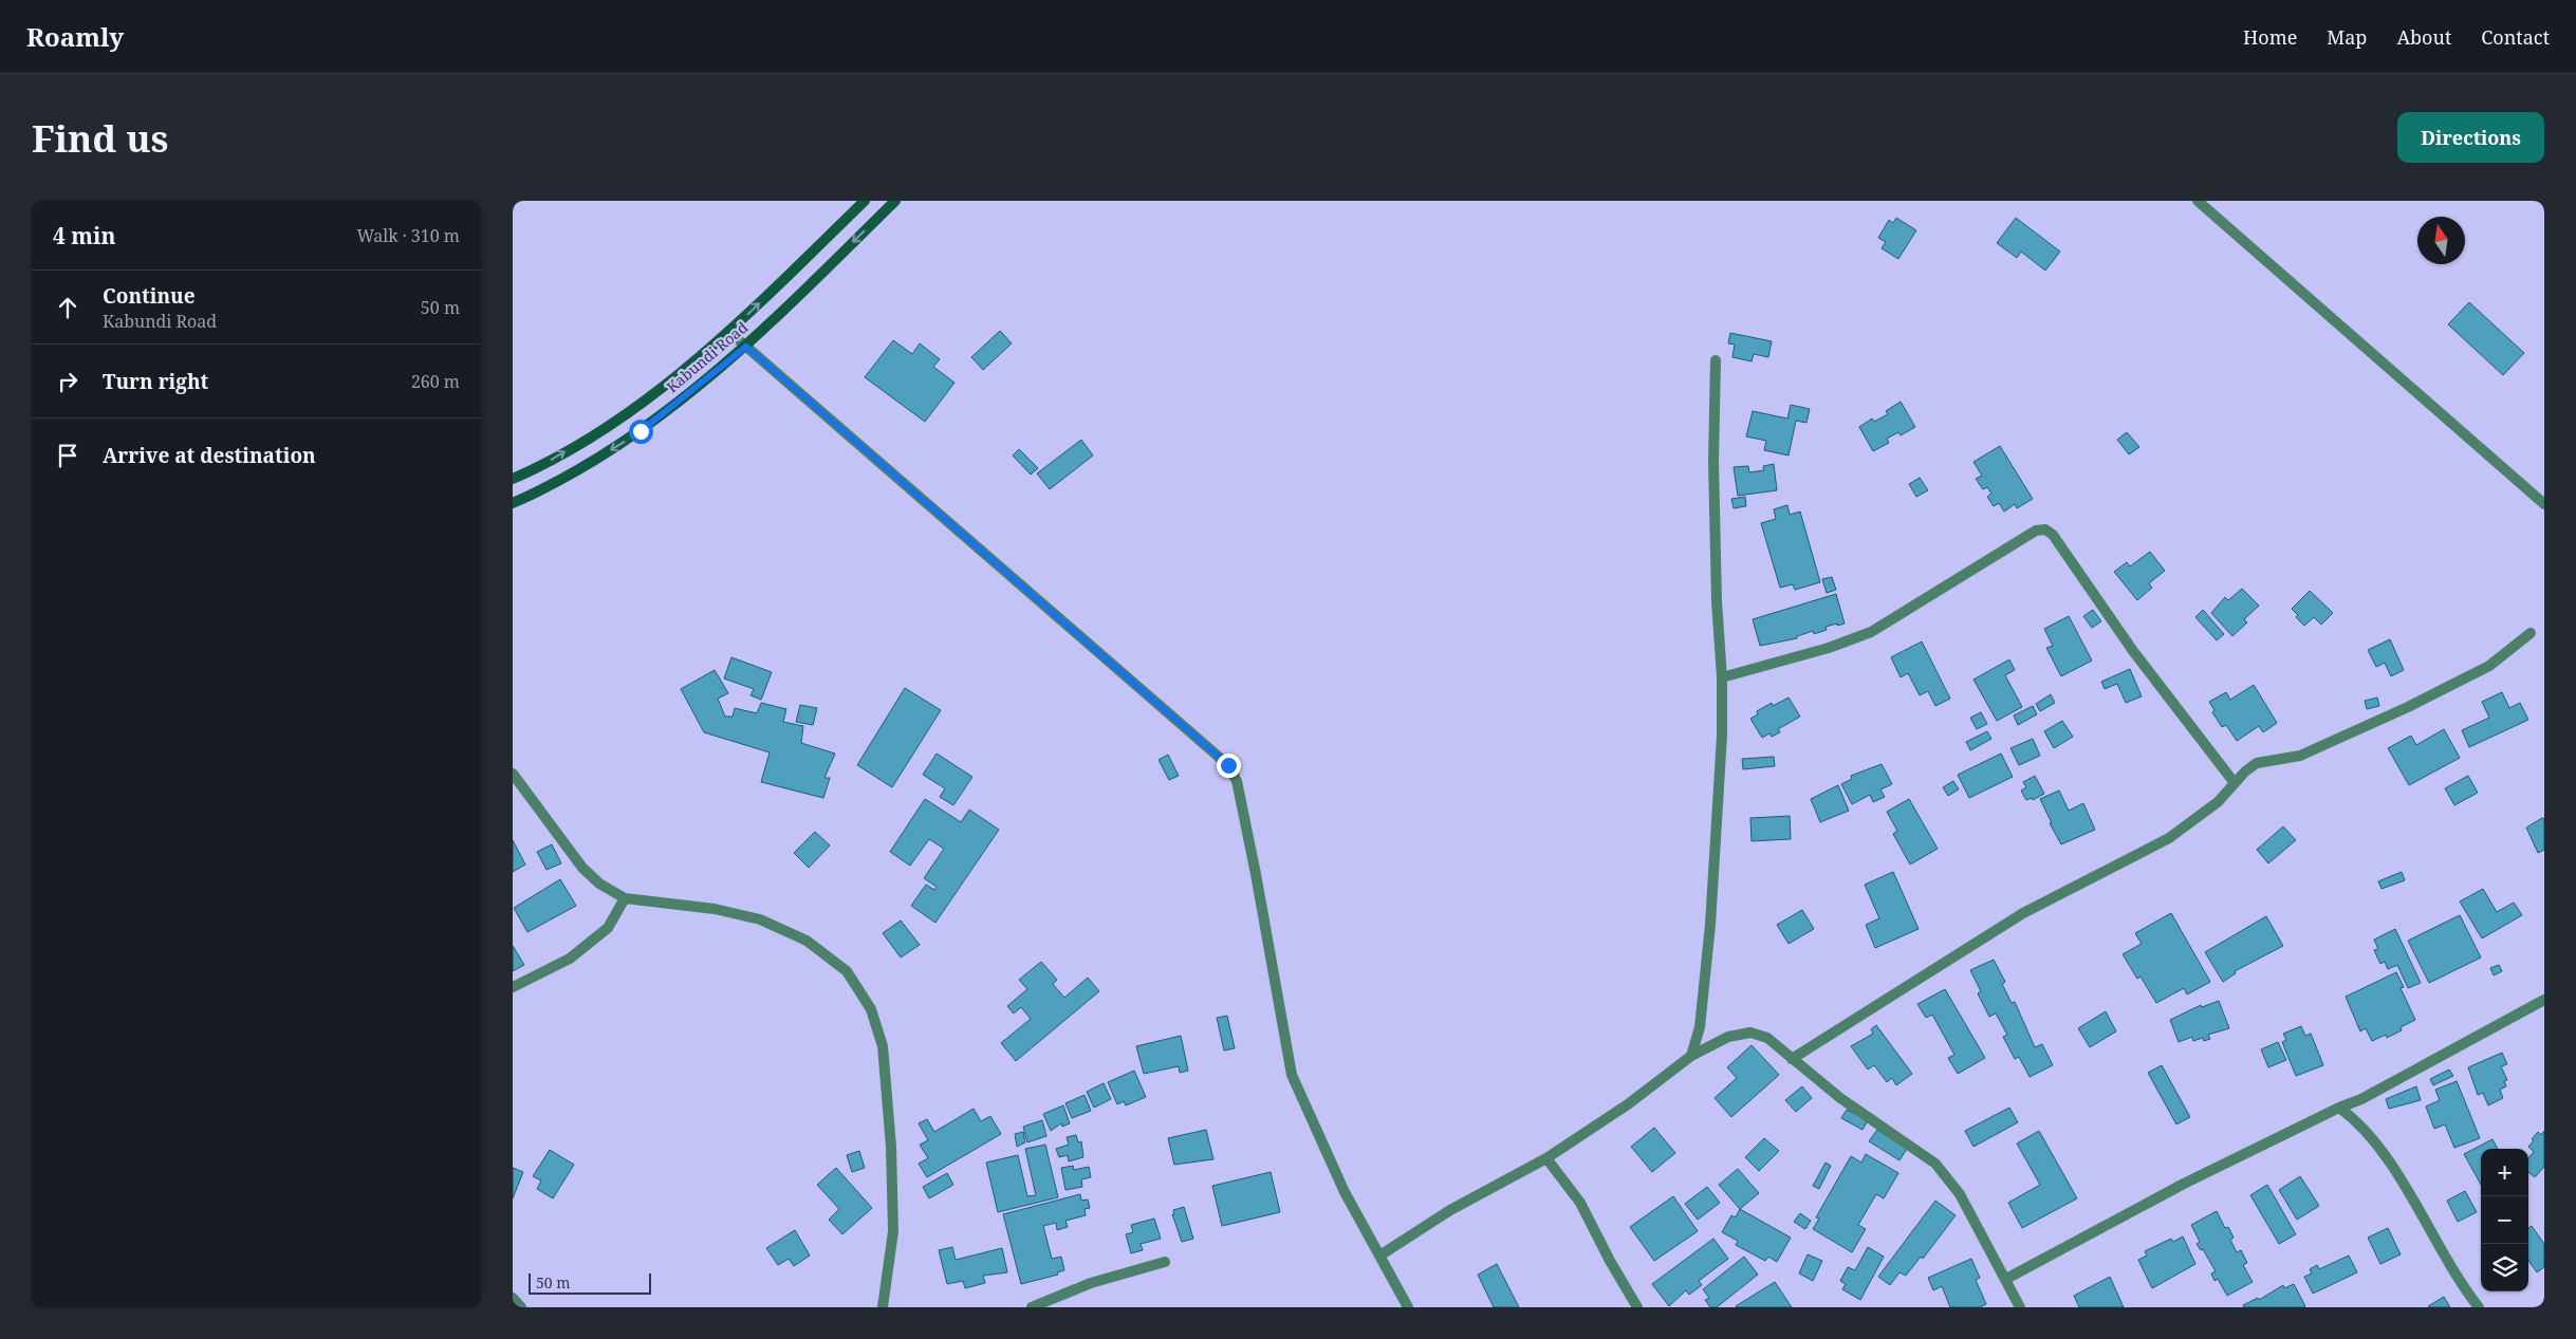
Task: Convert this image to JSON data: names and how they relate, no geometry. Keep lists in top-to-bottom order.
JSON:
{
  "streets": {
    "street": ["Kabundi Road"]
  },
  "scale_bar": "50 m",
  "north": "top",
  "page": {
    "header": "Roamly",
    "nav": [
      "Home",
      "Map",
      "About",
      "Contact"
    ],
    "buttons": "Directions",
    "title": "Find us",
    "heading": ["4 min", "Walk · 310 m"],
    "list": [
      ["Continue", "Kabundi Road", "50 m"],
      ["Turn right", "260 m"],
      "Arrive at destination"
    ],
    "map_buttons": ["+", "−"],
    "scale": "50 m"
  }
}
